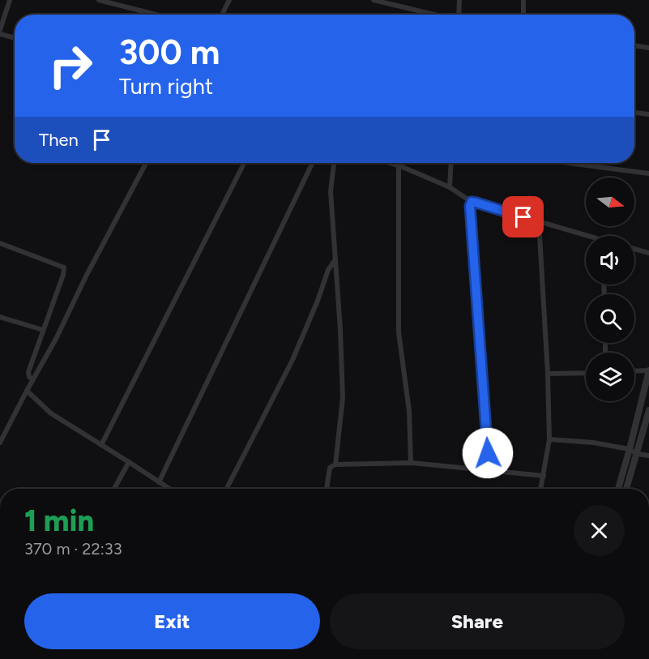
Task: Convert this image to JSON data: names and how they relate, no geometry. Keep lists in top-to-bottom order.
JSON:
{
  "north": "right",
  "page": {
    "turn": ["300 m", "Turn right"],
    "then": "Then",
    "heading": ["1 min", "370 m · 22:33"],
    "buttons": ["Exit", "Share"]
  }
}
